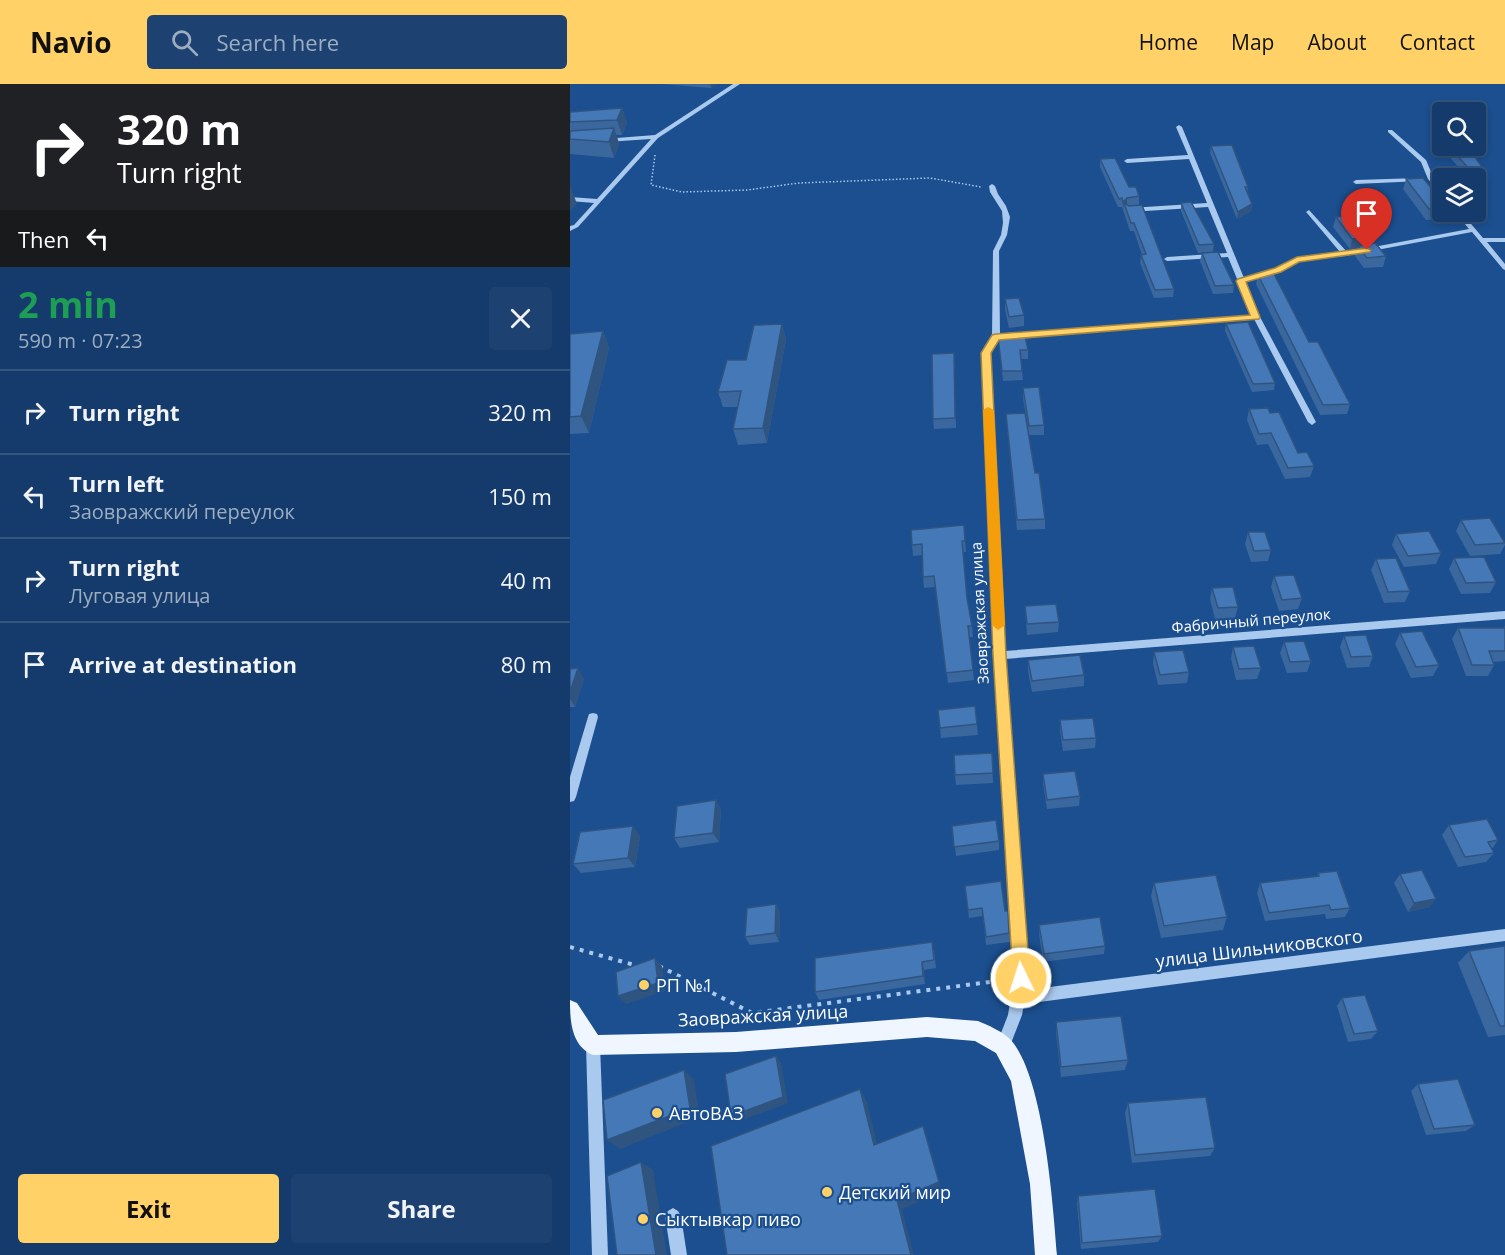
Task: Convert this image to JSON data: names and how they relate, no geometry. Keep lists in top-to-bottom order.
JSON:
{
  "streets": {
    "main road": ["Заовражская улица"],
    "street": ["Фабричный переулок", "улица Шильниковского"]
  },
  "crossings": [
    ["Заовражская улица", "Фабричный переулок"],
    ["Заовражская улица", "улица Шильниковского"]
  ],
  "places": [
    "РП №1",
    "АвтоВАЗ",
    "Детский мир",
    "Сыктывкар пиво"
  ],
  "page": {
    "header": "Navio",
    "search": "Search here",
    "nav": [
      "Home",
      "Map",
      "About",
      "Contact"
    ],
    "turn": ["320 m", "Turn right"],
    "then": "Then",
    "heading": ["2 min", "590 m · 07:23"],
    "list": [
      {
        "name": "Turn right",
        "value": "320 m"
      },
      {
        "name": "Turn left",
        "note": "Заовражский переулок",
        "value": "150 m"
      },
      {
        "name": "Turn right",
        "note": "Луговая улица",
        "value": "40 m"
      },
      {
        "name": "Arrive at destination",
        "value": "80 m"
      }
    ],
    "buttons": ["Exit", "Share"]
  }
}
